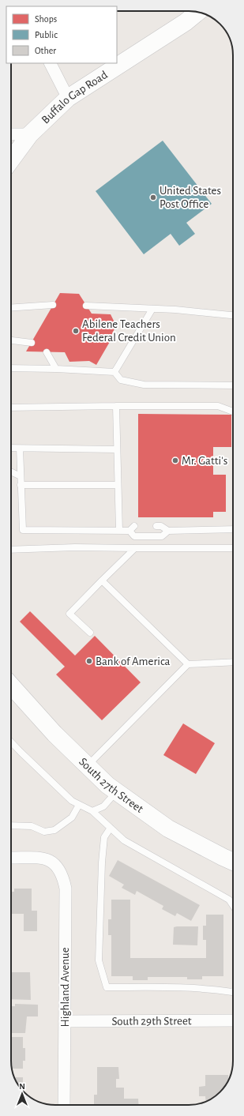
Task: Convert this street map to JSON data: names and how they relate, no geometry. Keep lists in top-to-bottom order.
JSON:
{
  "streets": {
    "main road": ["Buffalo Gap Road", "South 27th Street"],
    "street": ["Highland Avenue", "South 29th Street"]
  },
  "crossings": [
    ["Highland Avenue", "South 29th Street"]
  ],
  "places": [
    "United States Post Office",
    "Abilene Teachers Federal Credit Union",
    "Mr. Gatti's",
    "Bank of America"
  ],
  "legend": ["Shops", "Public", "Other"],
  "north": "top"
}
